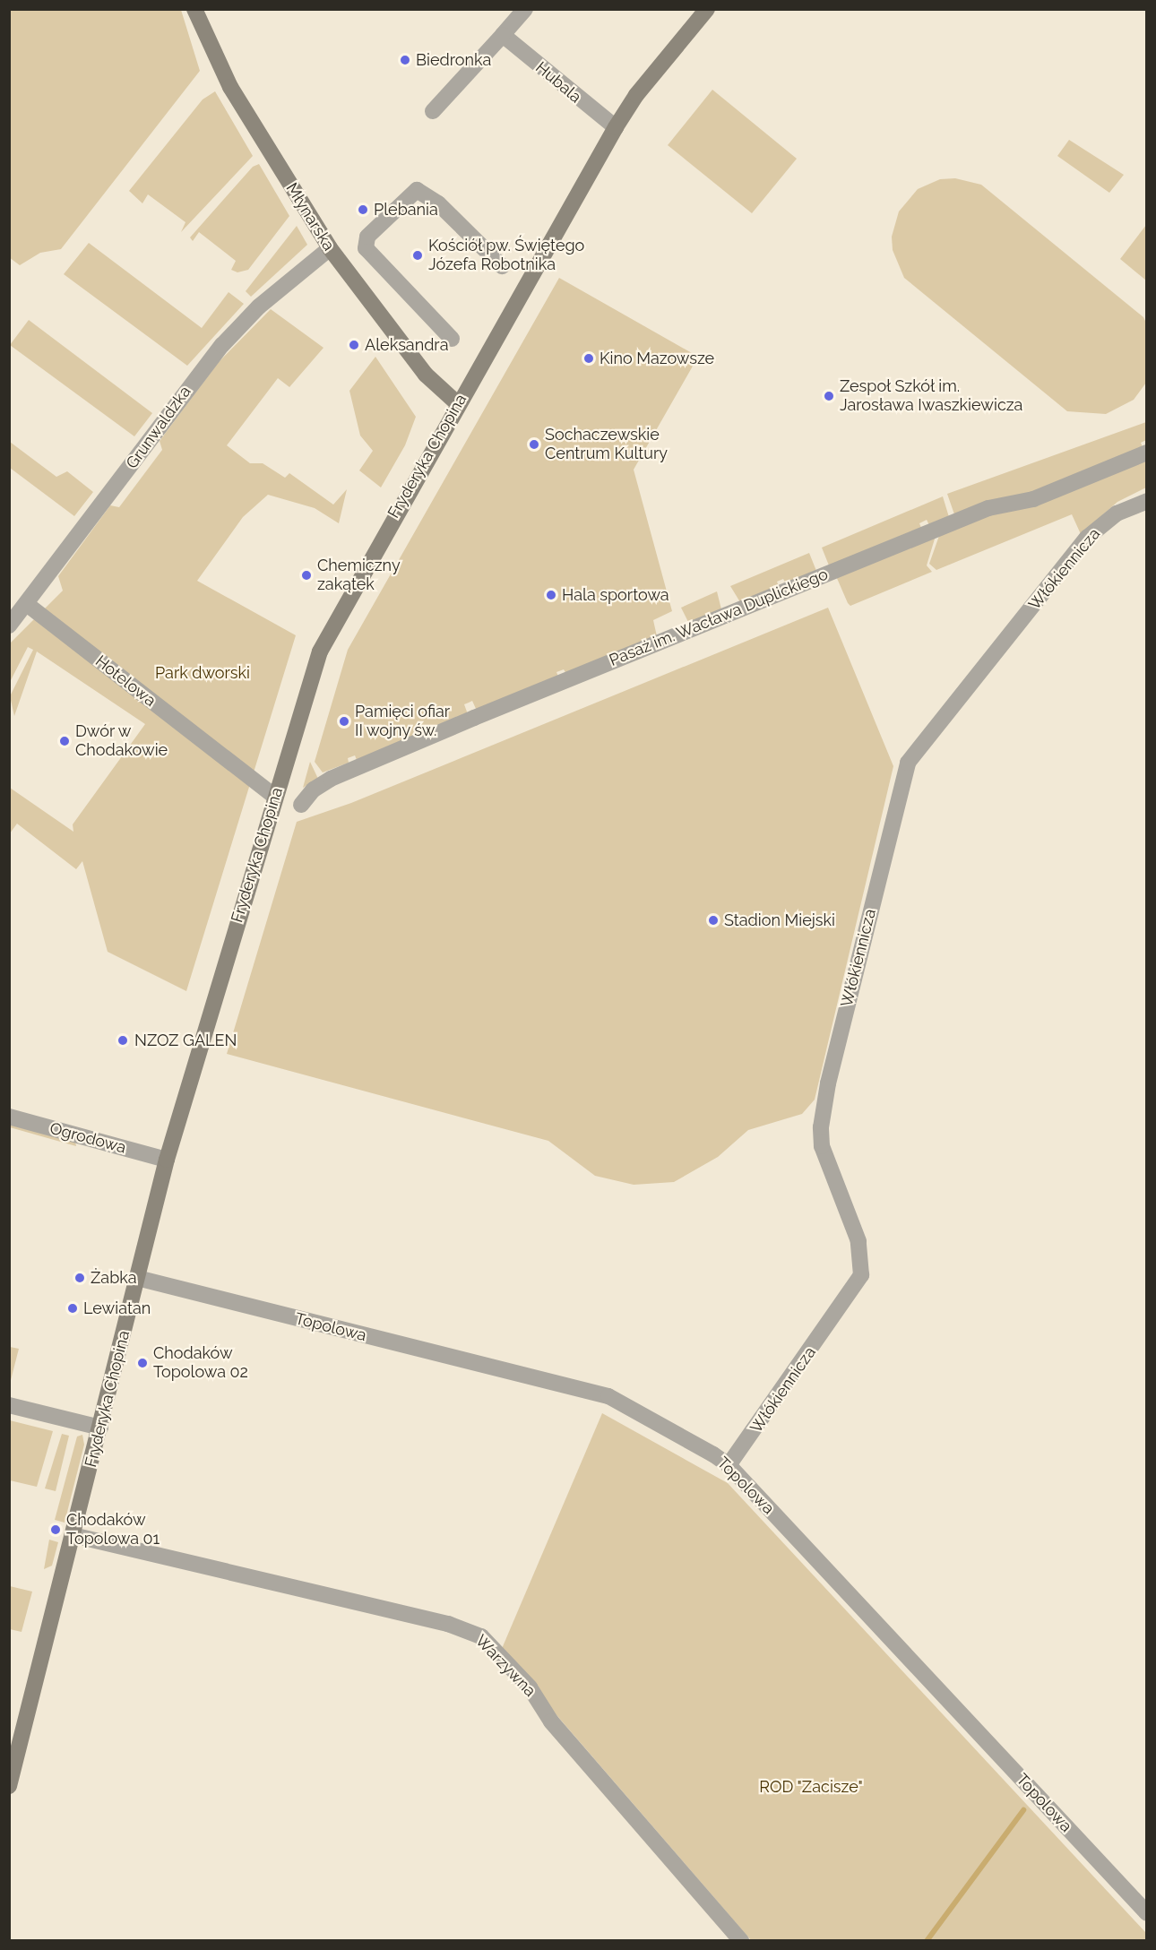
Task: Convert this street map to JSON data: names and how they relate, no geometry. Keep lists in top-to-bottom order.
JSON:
{
  "streets": {
    "main road": ["Młynarska", "Fryderyka Chopina"],
    "street": [
      "Hubala",
      "Grunwaldzka",
      "Włókiennicza",
      "Pasaż im. Wacława Duplickiego",
      "Hotelowa",
      "Ogrodowa",
      "Topolowa",
      "Warzywna"
    ]
  },
  "crossings": [
    ["Hubala", "Fryderyka Chopina"],
    ["Młynarska", "Grunwaldzka"],
    ["Młynarska", "Fryderyka Chopina"],
    ["Grunwaldzka", "Hotelowa"],
    ["Fryderyka Chopina", "Hotelowa"],
    ["Fryderyka Chopina", "Ogrodowa"],
    ["Fryderyka Chopina", "Topolowa"],
    ["Fryderyka Chopina", "Warzywna"],
    ["Włókiennicza", "Topolowa"]
  ],
  "parks": ["Park dworski", "ROD \"Zacisze\""],
  "places": [
    "Biedronka",
    "Plebania",
    "Kościół pw. Świętego Józefa Robotnika",
    "Aleksandra",
    "Kino Mazowsze",
    "Zespoł Szkół im. Jarosława Iwaszkiewicza",
    "Sochaczewskie Centrum Kultury",
    "Chemiczny zakątek",
    "Hala sportowa",
    "Pamięci ofiar II wojny św.",
    "Dwór w Chodakowie",
    "Stadion Miejski",
    "NZOZ GALEN",
    "Żabka",
    "Lewiatan",
    "Chodaków Topolowa 02",
    "Chodaków Topolowa 01"
  ]
}
